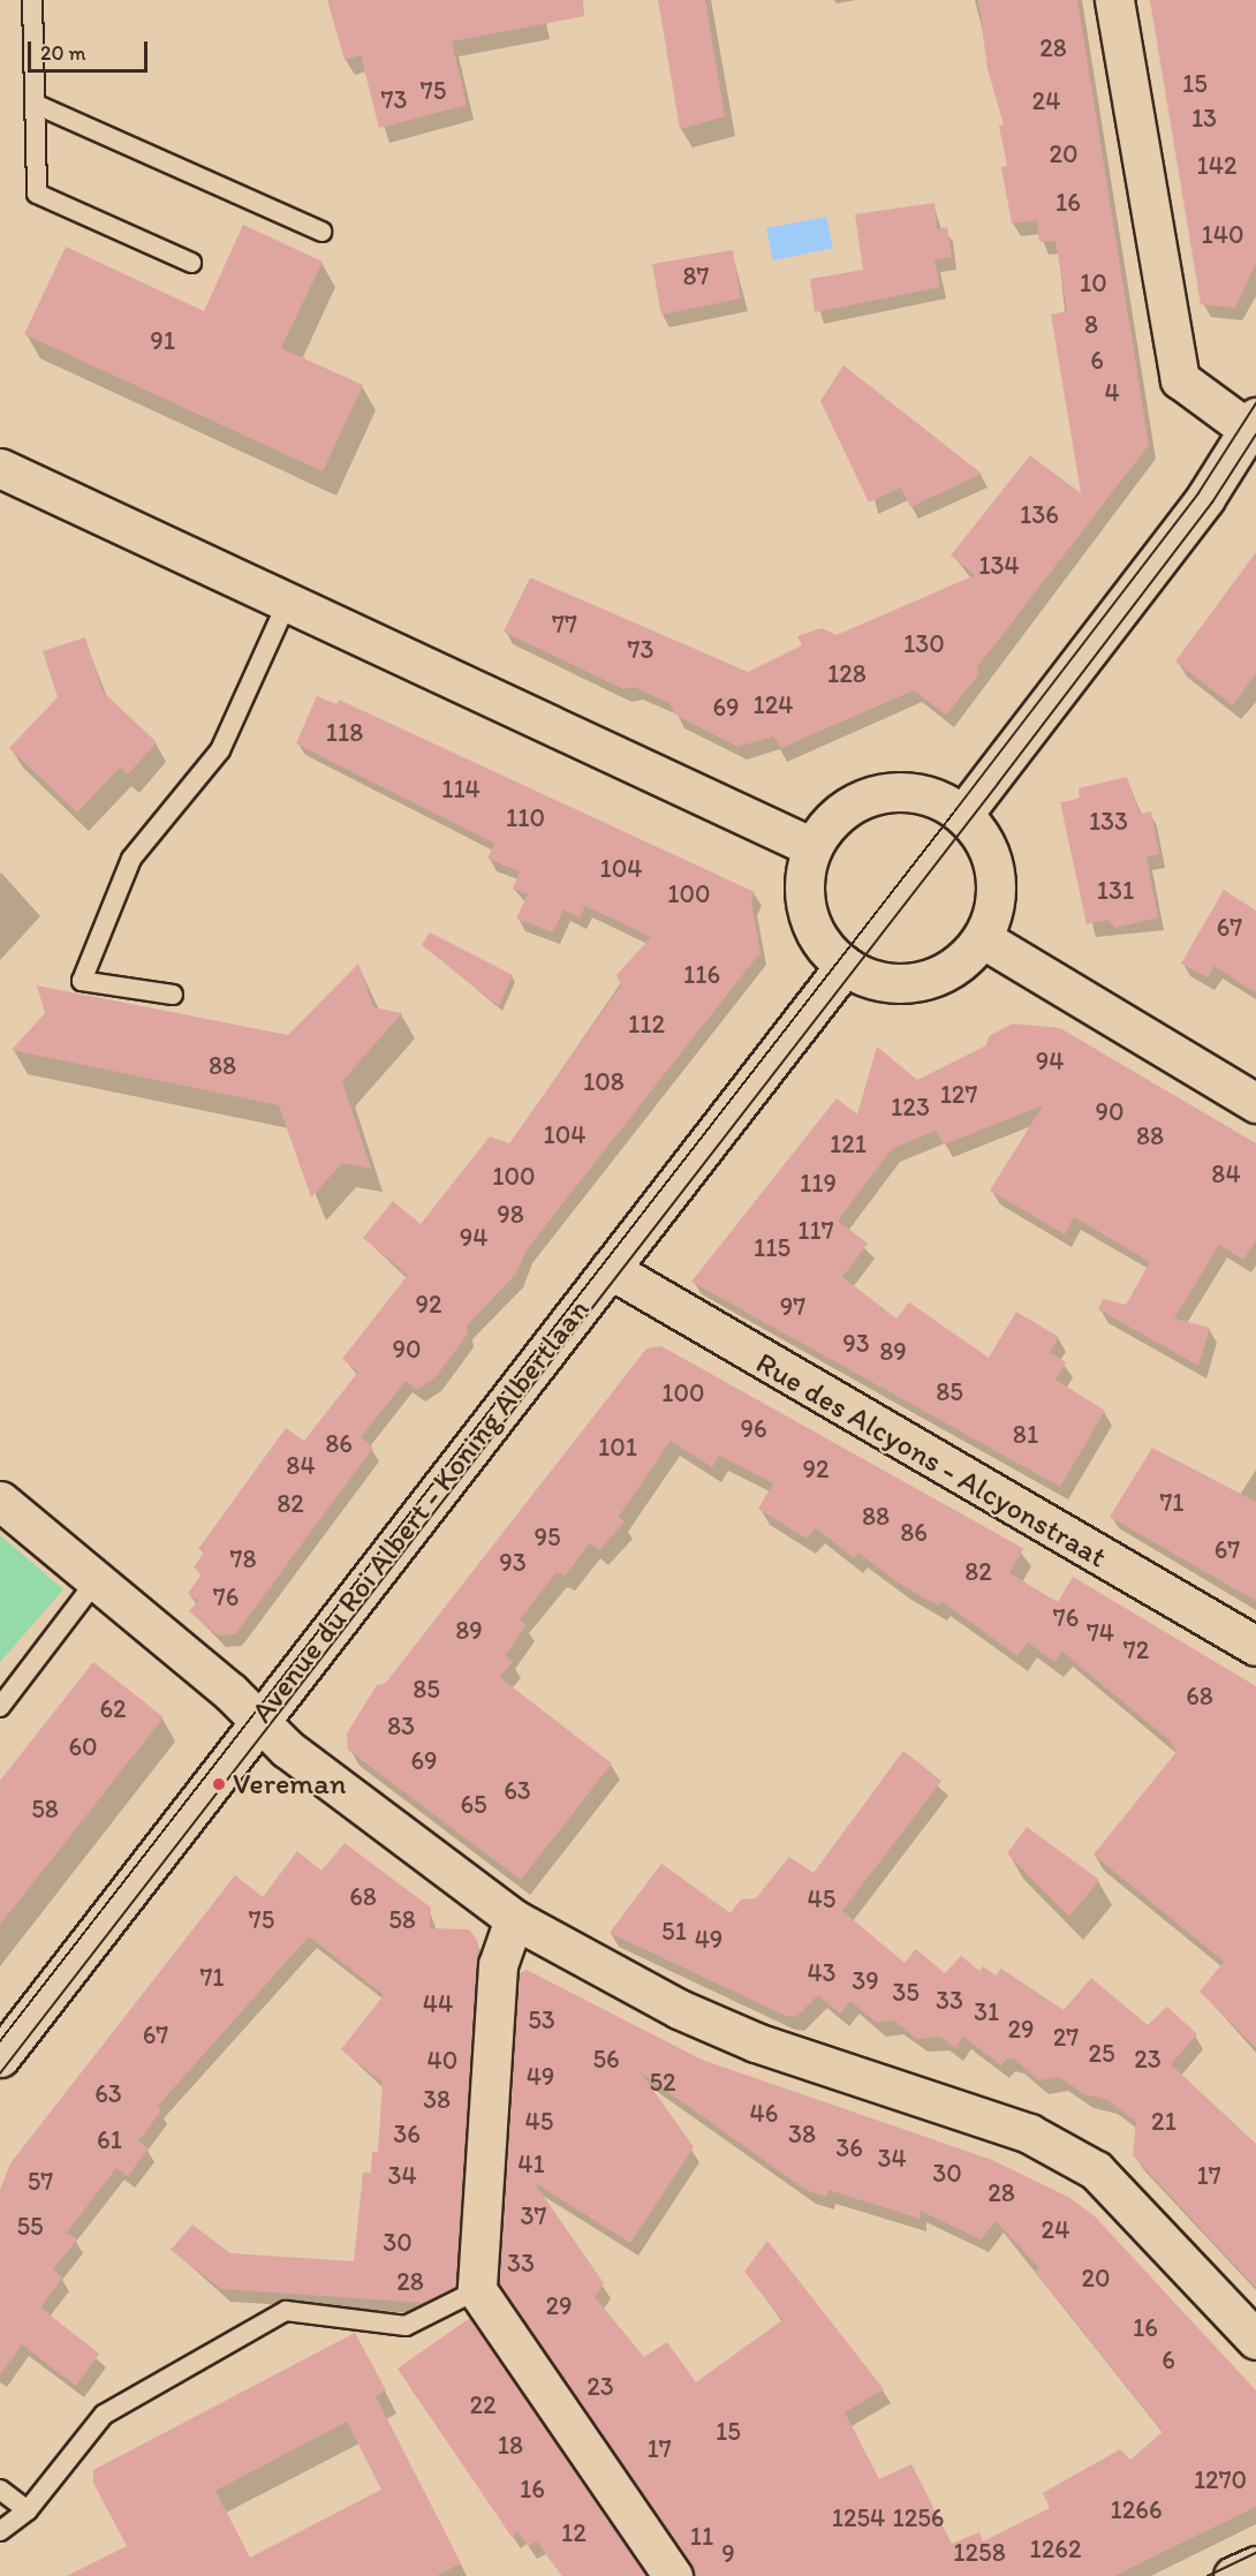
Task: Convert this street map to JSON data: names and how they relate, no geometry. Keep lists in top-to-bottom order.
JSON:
{
  "streets": {
    "street": ["Rue des Alcyons - Alcyonstraat", "Avenue du Roi Albert - Koning Albertlaan"]
  },
  "crossings": [
    ["Rue des Alcyons - Alcyonstraat", "Avenue du Roi Albert - Koning Albertlaan"]
  ],
  "places": ["Vereman"],
  "house_numbers": [
    "28",
    "15",
    "75",
    "73",
    "24",
    "13",
    "20",
    "142",
    "16",
    "140",
    "87",
    "10",
    "8",
    "91",
    "6",
    "4",
    "136",
    "134",
    "77",
    "130",
    "73",
    "128",
    "124",
    "69",
    "118",
    "114",
    "110",
    "133",
    "104",
    "131",
    "100",
    "67",
    "116",
    "112",
    "94",
    "88",
    "108",
    "127",
    "123",
    "90",
    "104",
    "88",
    "121",
    "84",
    "100",
    "119",
    "98",
    "117",
    "94",
    "115",
    "92",
    "97",
    "93",
    "90",
    "89",
    "85",
    "100",
    "96",
    "81",
    "86",
    "101",
    "84",
    "92",
    "71",
    "82",
    "88",
    "86",
    "95",
    "67",
    "78",
    "93",
    "82",
    "76",
    "76",
    "89",
    "74",
    "72",
    "85",
    "68",
    "62",
    "83",
    "60",
    "69",
    "63",
    "65",
    "58",
    "68",
    "45",
    "75",
    "58",
    "51",
    "49",
    "43",
    "71",
    "39",
    "35",
    "33",
    "44",
    "31",
    "53",
    "29",
    "67",
    "27",
    "25",
    "56",
    "23",
    "40",
    "49",
    "52",
    "63",
    "38",
    "46",
    "45",
    "21",
    "36",
    "38",
    "61",
    "36",
    "34",
    "41",
    "30",
    "34",
    "17",
    "57",
    "28",
    "37",
    "55",
    "24",
    "30",
    "33",
    "20",
    "28",
    "29",
    "16",
    "6",
    "23",
    "22",
    "15",
    "18",
    "17",
    "1270",
    "16",
    "1266",
    "1254",
    "1256",
    "12",
    "11",
    "1262",
    "1258",
    "9"
  ],
  "scale_bar": "20 m"
}
